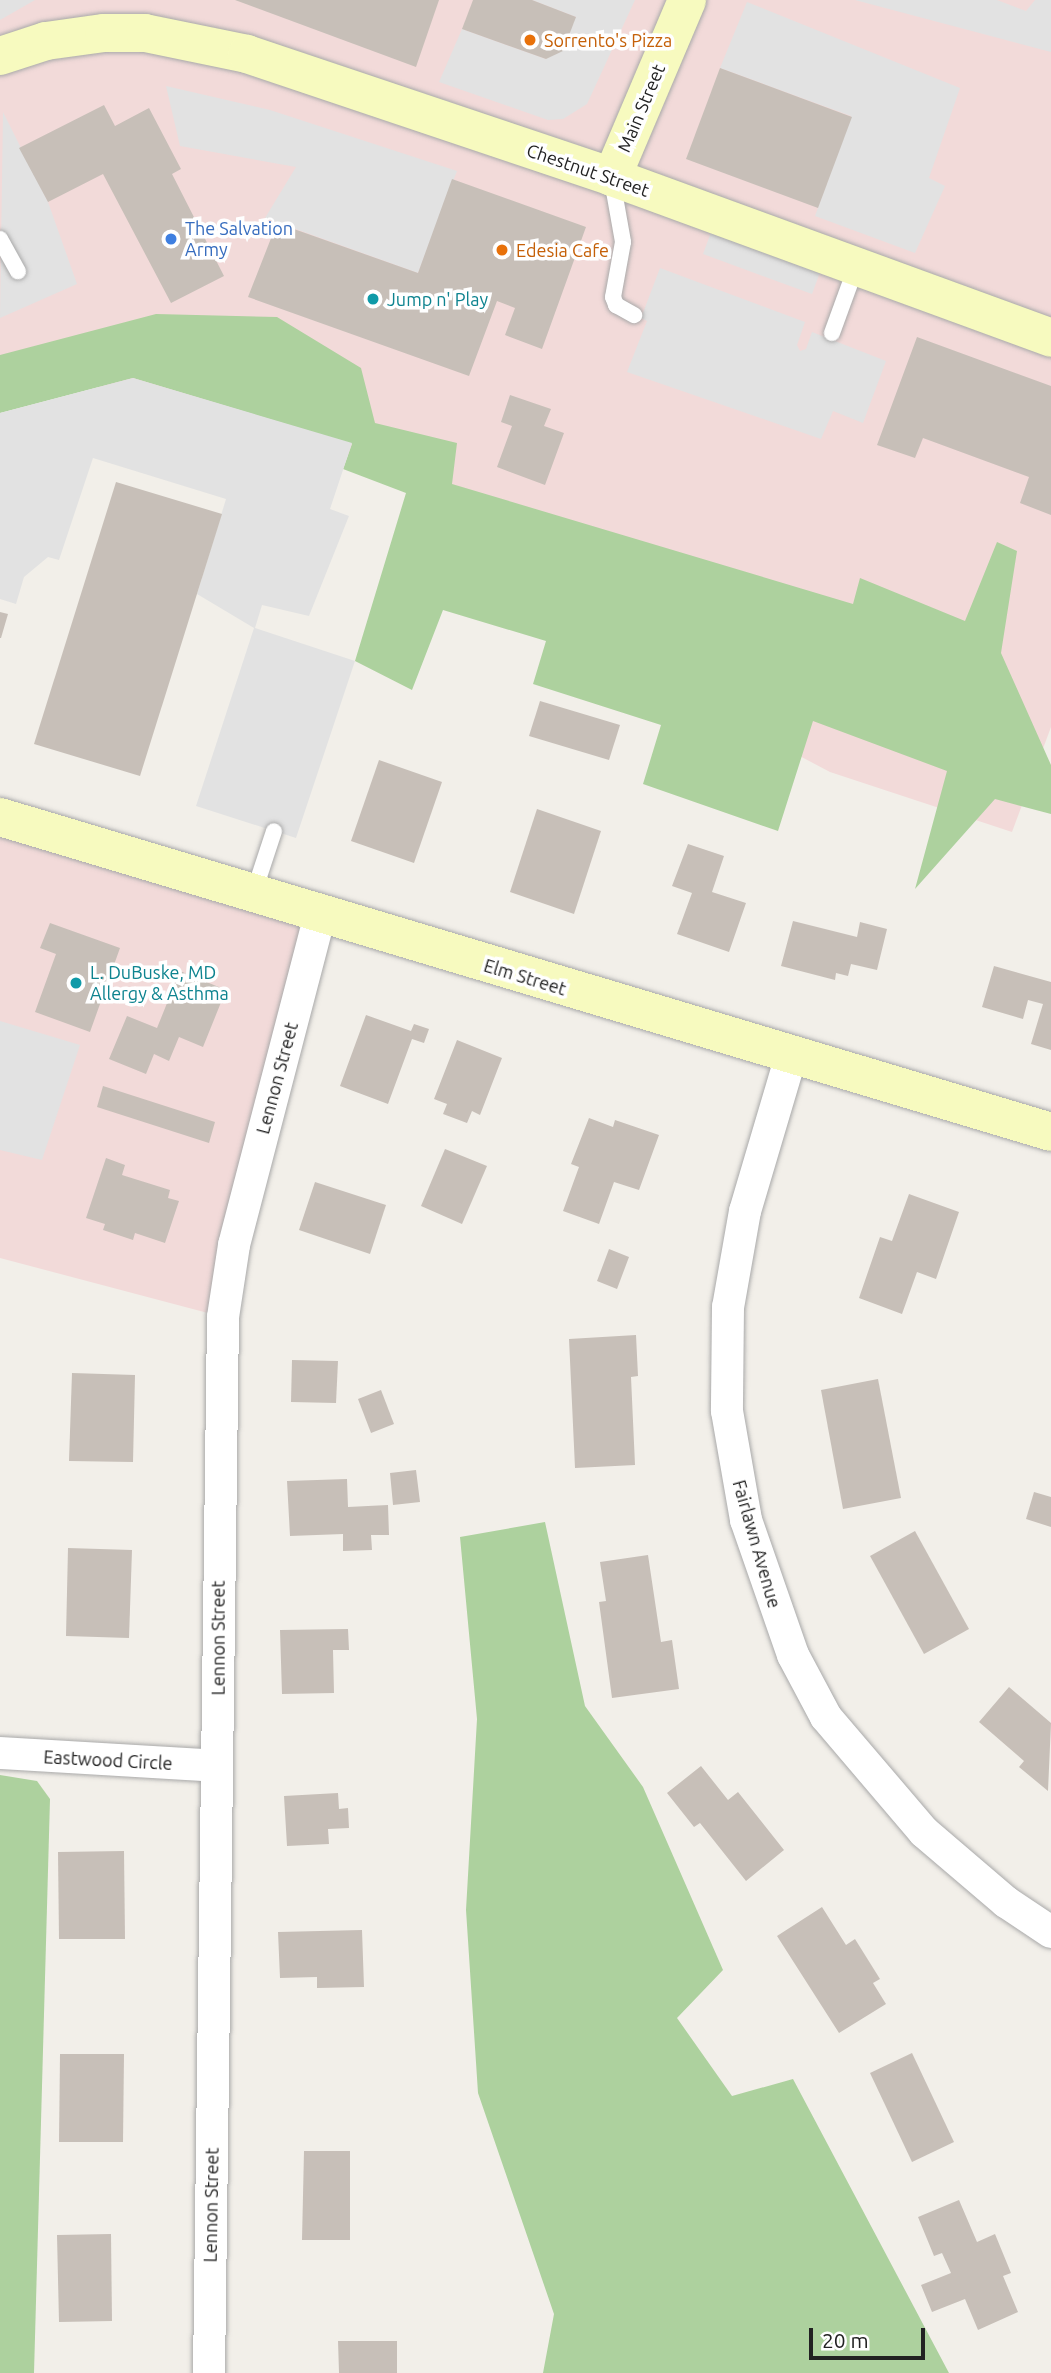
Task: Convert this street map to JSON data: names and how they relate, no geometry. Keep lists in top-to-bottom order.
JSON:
{
  "streets": {
    "street": [
      "Main Street",
      "Chestnut Street",
      "Elm Street",
      "Lennon Street",
      "Fairlawn Avenue",
      "Eastwood Circle"
    ]
  },
  "crossings": [
    ["Main Street", "Chestnut Street"],
    ["Elm Street", "Lennon Street"],
    ["Elm Street", "Fairlawn Avenue"],
    ["Lennon Street", "Eastwood Circle"]
  ],
  "places": [
    "Sorrento's Pizza",
    "The Salvation Army",
    "Edesia Cafe",
    "Jump n' Play",
    "L. DuBuske, MD Allergy & Asthma"
  ],
  "scale_bar": "20 m"
}
